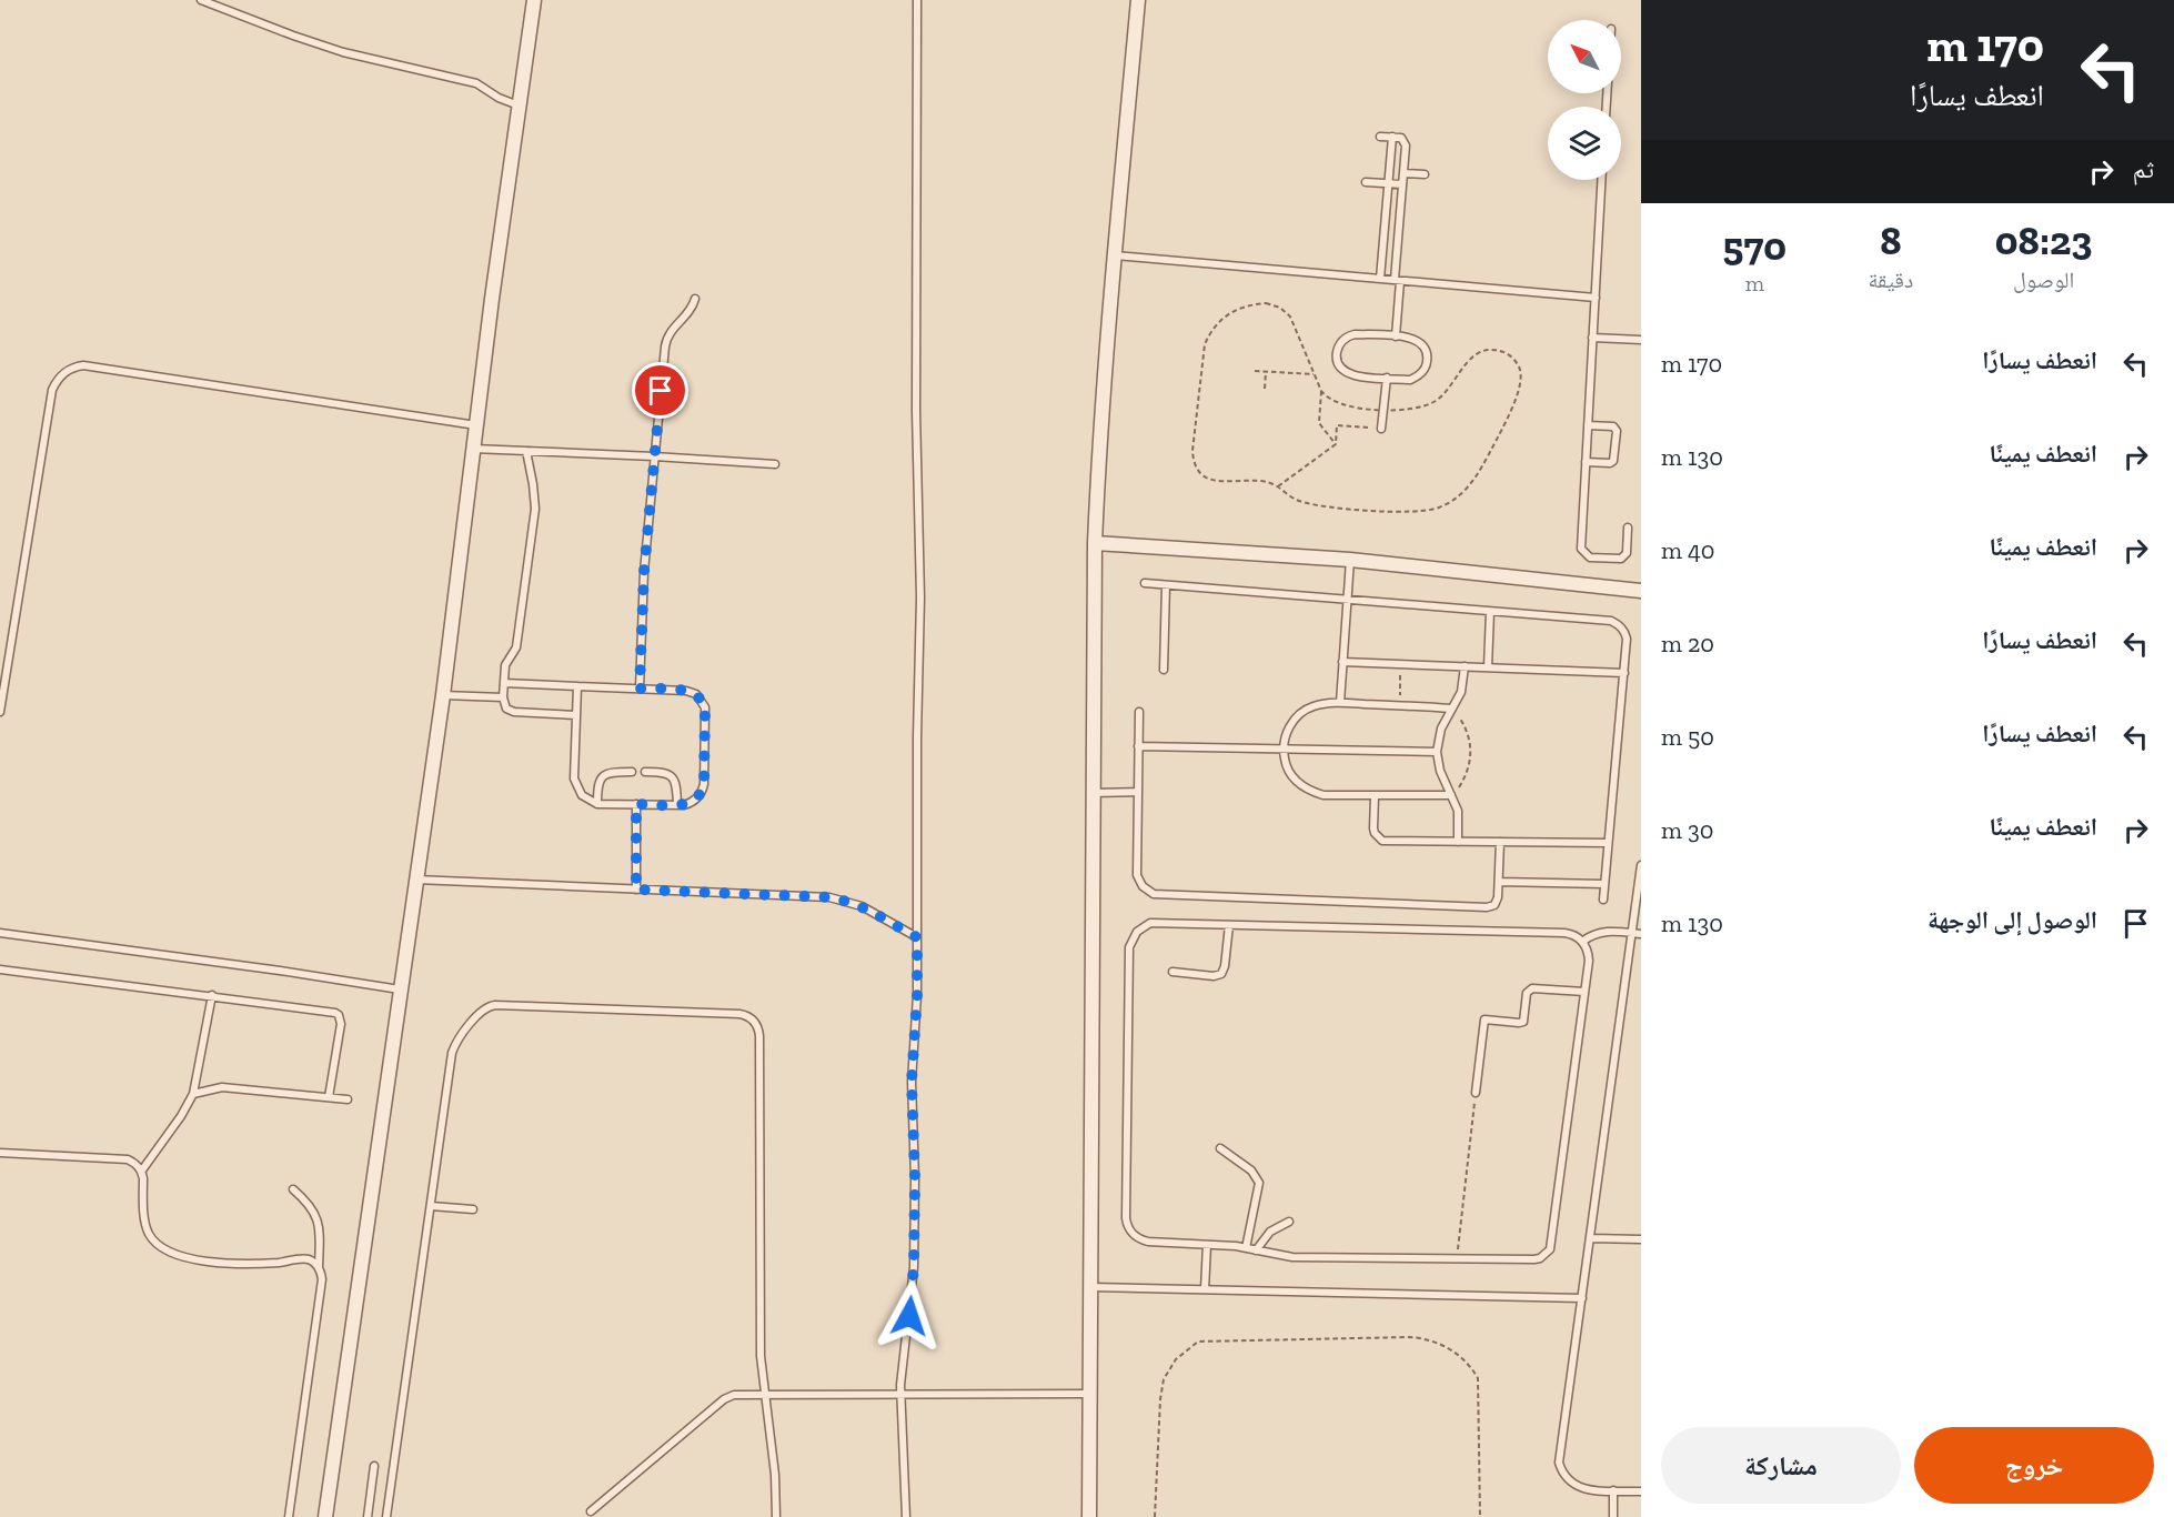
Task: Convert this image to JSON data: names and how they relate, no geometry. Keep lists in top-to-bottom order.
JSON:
{
  "north": "top left",
  "page": {
    "turn": ["170 m", "انعطف يسارًا"],
    "then": "ثم",
    "eta": [
      "08:23",
      "الوصول",
      "8",
      "دقيقة",
      "570",
      "m"
    ],
    "list": [
      {
        "name": "انعطف يسارًا",
        "value": "170 m"
      },
      {
        "name": "انعطف يمينًا",
        "value": "130 m"
      },
      {
        "name": "انعطف يمينًا",
        "value": "40 m"
      },
      {
        "name": "انعطف يسارًا",
        "value": "20 m"
      },
      {
        "name": "انعطف يسارًا",
        "value": "50 m"
      },
      {
        "name": "انعطف يمينًا",
        "value": "30 m"
      },
      {
        "name": "الوصول إلى الوجهة",
        "value": "130 m"
      }
    ],
    "buttons": ["خروج", "مشاركة"]
  }
}
